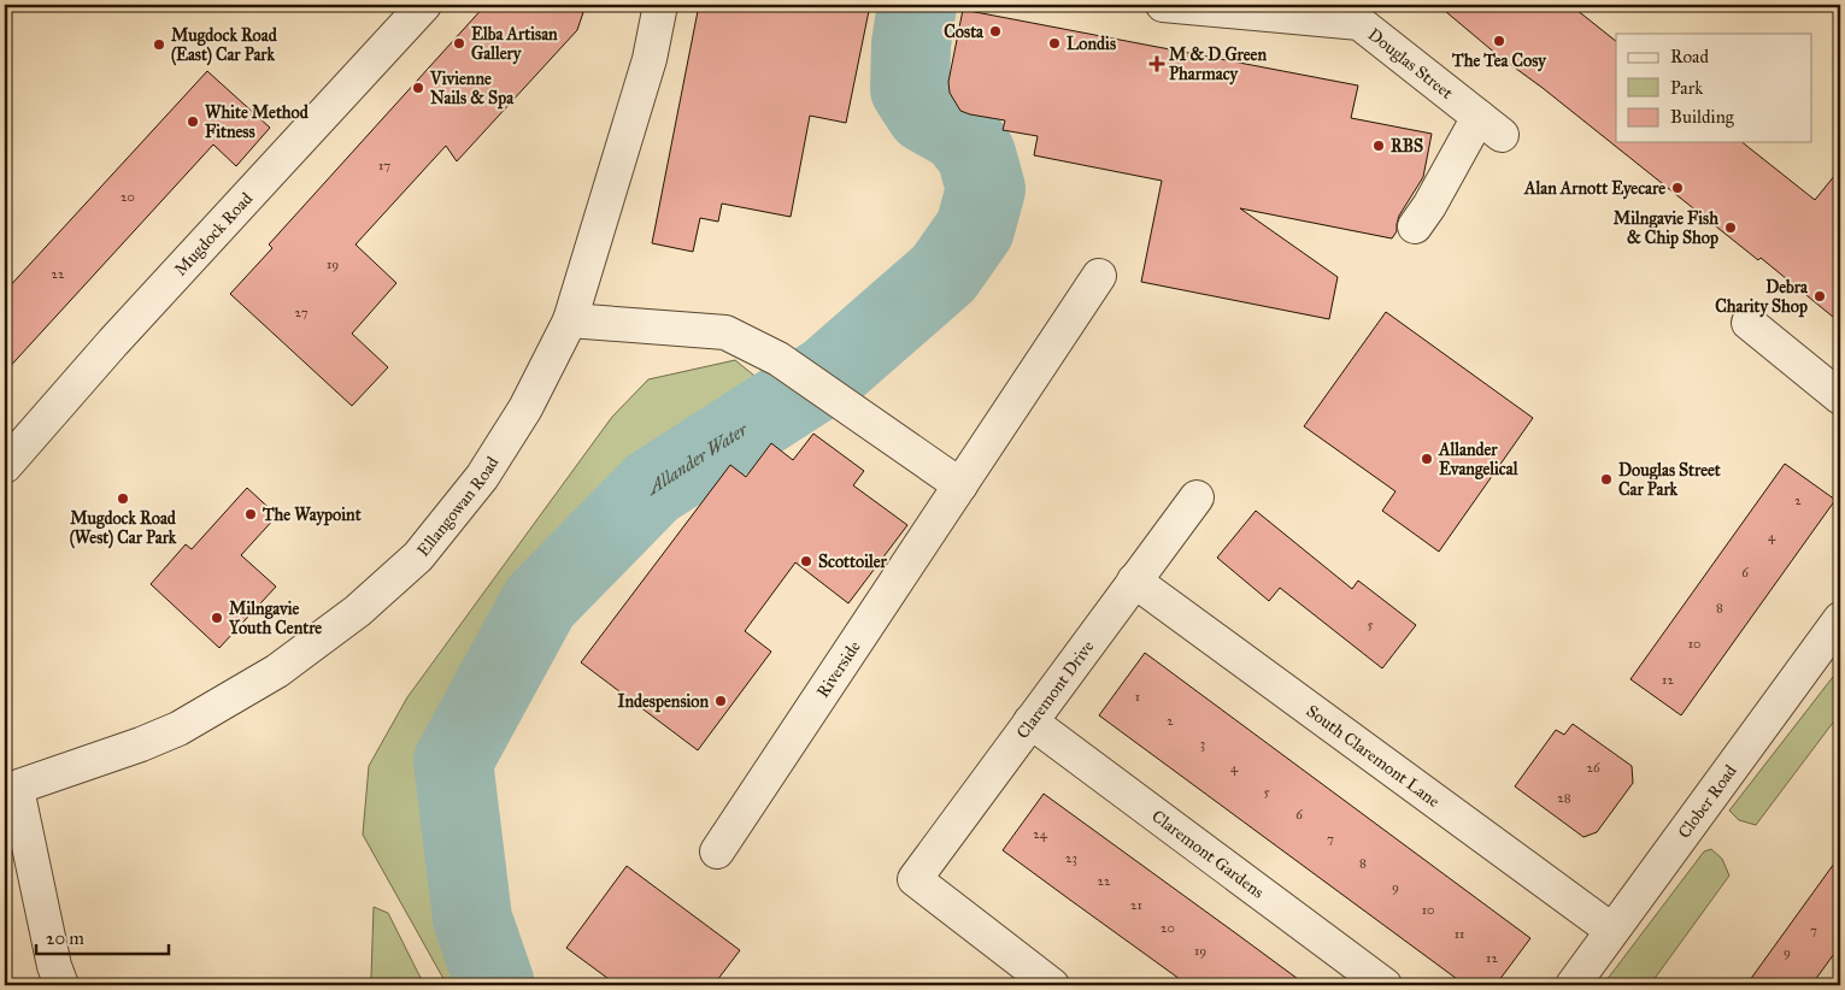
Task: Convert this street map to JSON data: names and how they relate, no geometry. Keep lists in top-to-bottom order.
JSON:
{
  "streets": {
    "street": [
      "Douglas Street",
      "Mugdock Road",
      "Ellangowan Road",
      "Riverside",
      "Claremont Drive",
      "South Claremont Lane",
      "Clober Road",
      "Claremont Gardens"
    ]
  },
  "crossings": [
    ["Claremont Drive", "South Claremont Lane"],
    ["Claremont Drive", "Claremont Gardens"],
    ["South Claremont Lane", "Clober Road"]
  ],
  "water": ["Allander Water"],
  "places": {
    "other": [
      "Costa",
      "The Tea Cosy",
      "Elba Artisan Gallery",
      "Londis",
      "Mugdock Road (East) Car Park",
      "Vivienne Nails & Spa",
      "White Method Fitness",
      "RBS",
      "Alan Arnott Eyecare",
      "Milngavie Fish & Chip Shop",
      "Debra Charity Shop",
      "Allander Evangelical",
      "Douglas Street Car Park",
      "Mugdock Road (West) Car Park",
      "The Waypoint",
      "Scottoiler",
      "Milngavie Youth Centre",
      "Indespension"
    ],
    "health": ["M & D Green Pharmacy"]
  },
  "house_numbers": [
    "17",
    "20",
    "19",
    "22",
    "27",
    "2",
    "4",
    "6",
    "8",
    "5",
    "10",
    "12",
    "1",
    "2",
    "3",
    "4",
    "26",
    "5",
    "28",
    "6",
    "24",
    "7",
    "23",
    "8",
    "22",
    "9",
    "21",
    "10",
    "20",
    "7",
    "11",
    "19",
    "9",
    "12"
  ],
  "legend": ["Road", "Park", "Building"],
  "scale_bar": "20 m"
}
